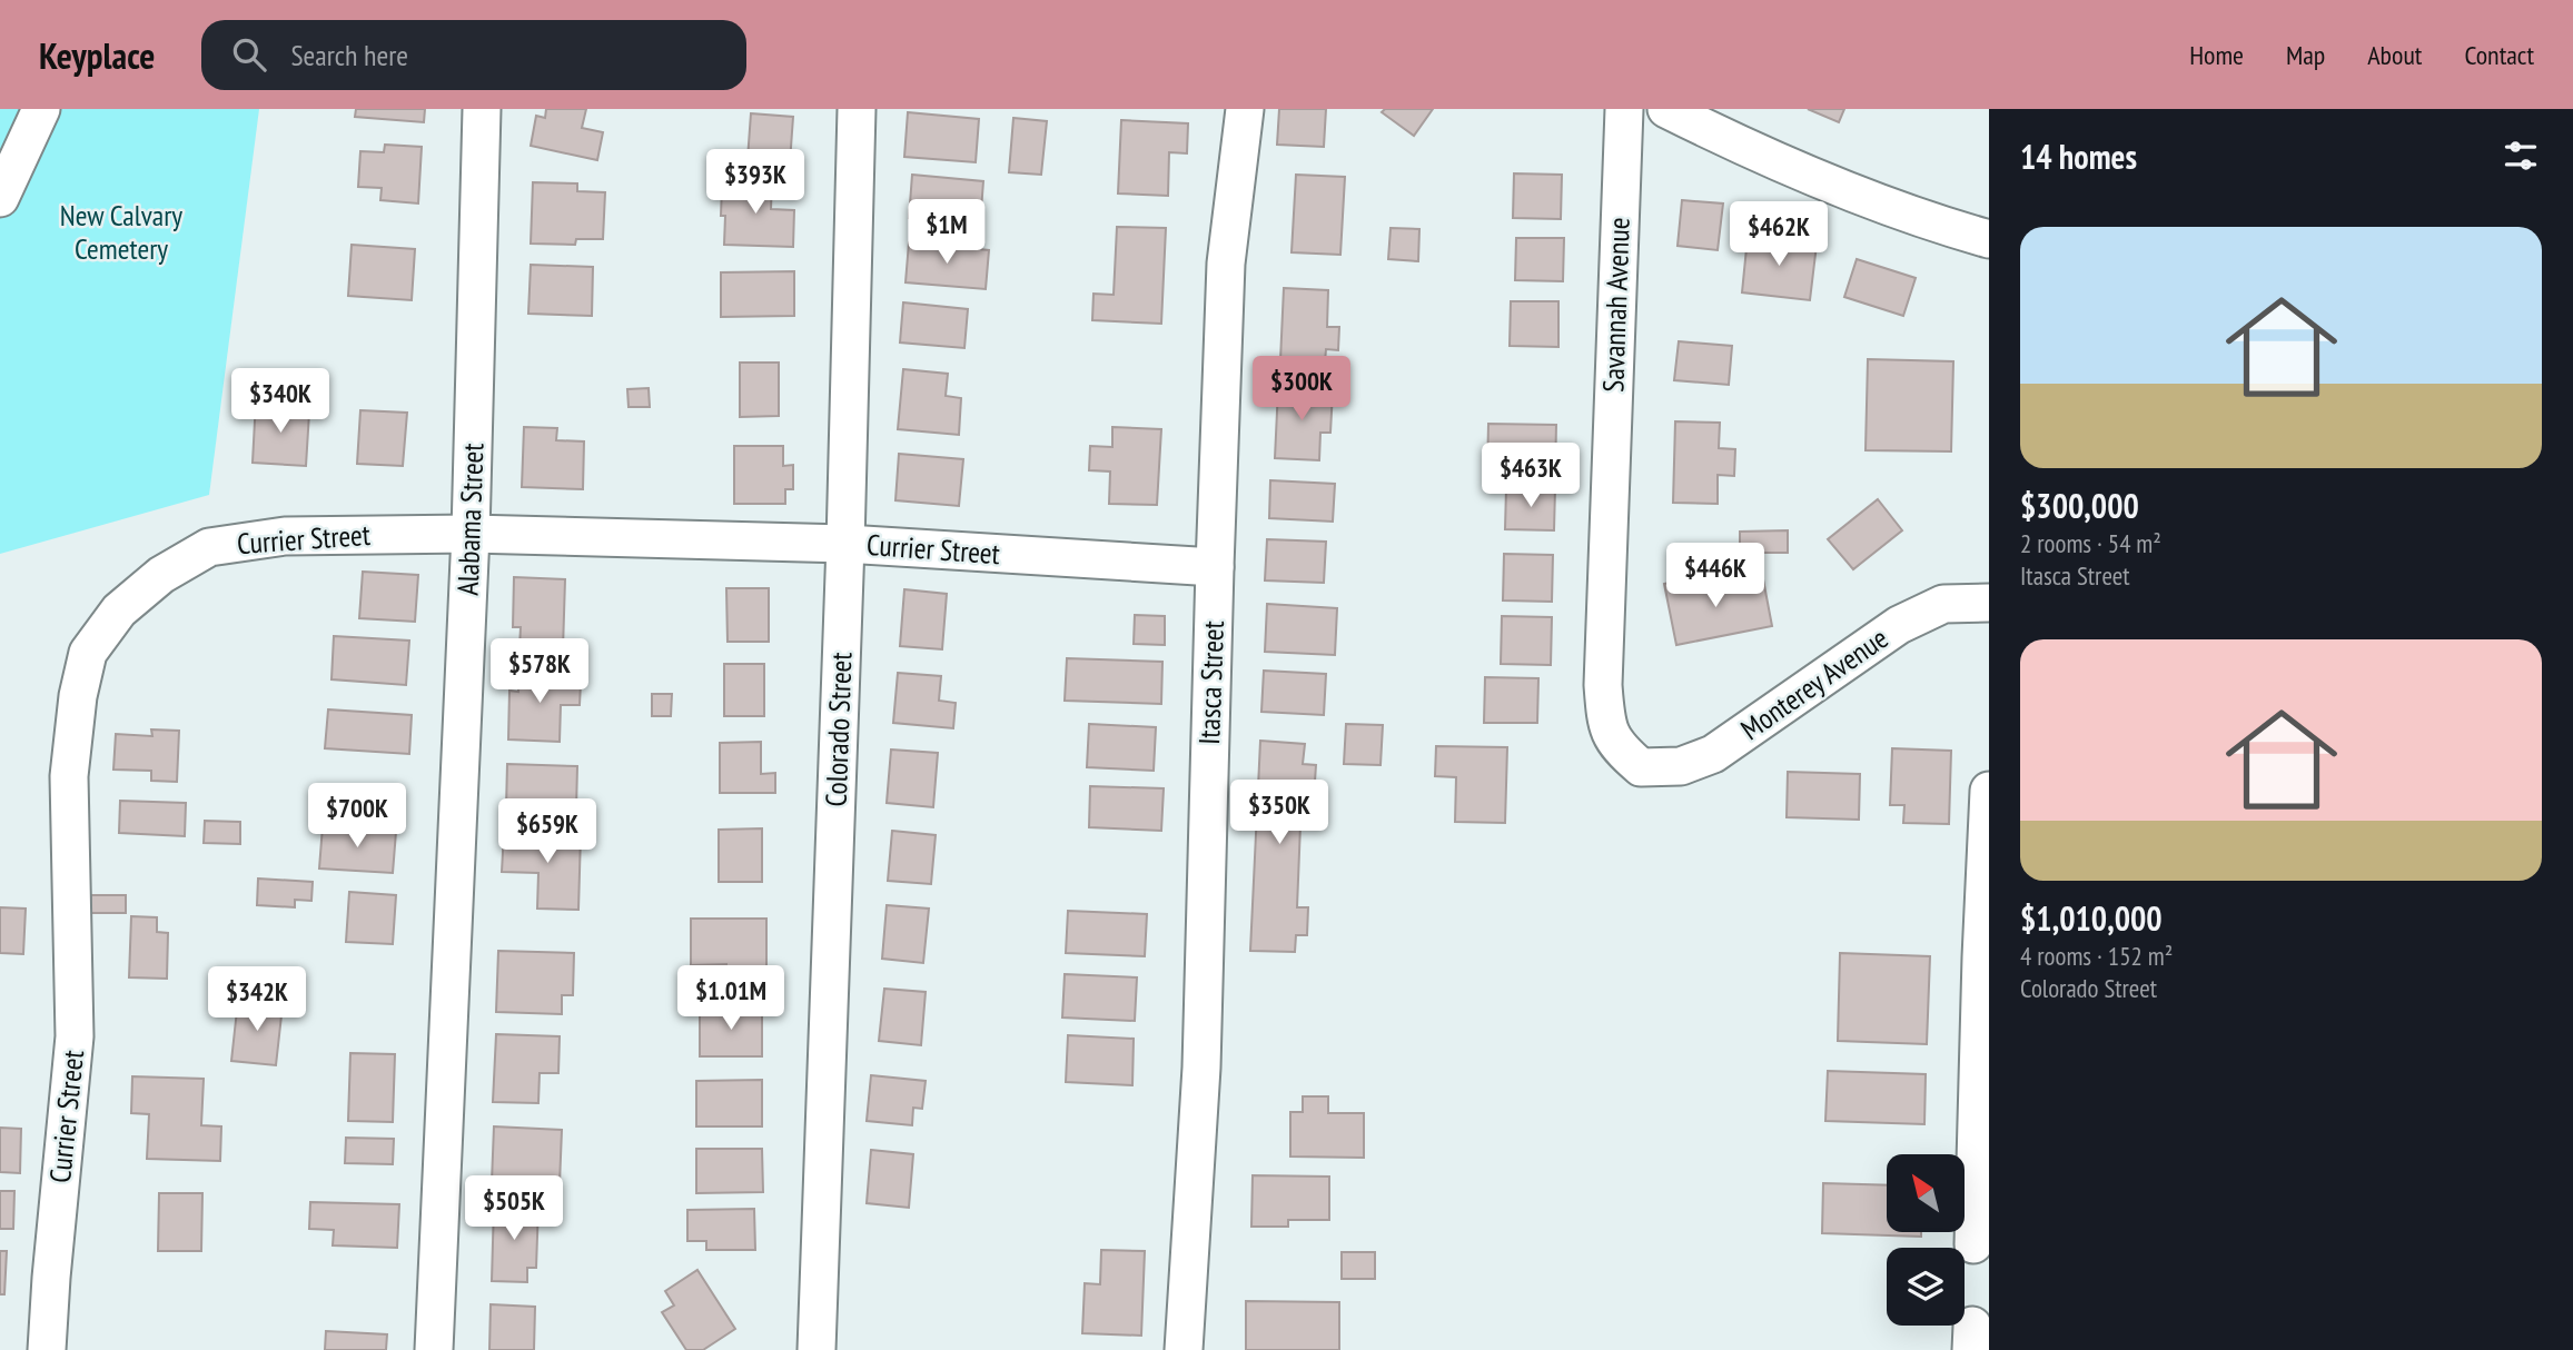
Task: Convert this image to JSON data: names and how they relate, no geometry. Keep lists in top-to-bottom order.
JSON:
{
  "streets": {
    "street": [
      "Savannah Avenue",
      "Alabama Street",
      "Currier Street",
      "Itasca Street",
      "Monterey Avenue",
      "Colorado Street"
    ]
  },
  "crossings": [
    ["Savannah Avenue", "Monterey Avenue"],
    ["Alabama Street", "Currier Street"],
    ["Currier Street", "Itasca Street"],
    ["Currier Street", "Colorado Street"]
  ],
  "parks": ["New Calvary Cemetery"],
  "north": "top left",
  "page": {
    "header": "Keyplace",
    "search": "Search here",
    "nav": [
      "Home",
      "Map",
      "About",
      "Contact"
    ],
    "heading": "14 homes",
    "price": [
      "$393K",
      "$1M",
      "$462K",
      "$300K",
      "$340K",
      "$463K",
      "$446K",
      "$578K",
      "$350K",
      "$700K",
      "$659K",
      "$1.01M",
      "$342K",
      "$505K"
    ],
    "list": [
      {
        "name": "$300,000",
        "note": "2 rooms · 54 m² · Itasca Street"
      },
      {
        "name": "$1,010,000",
        "note": "4 rooms · 152 m² · Colorado Street"
      }
    ]
  }
}
